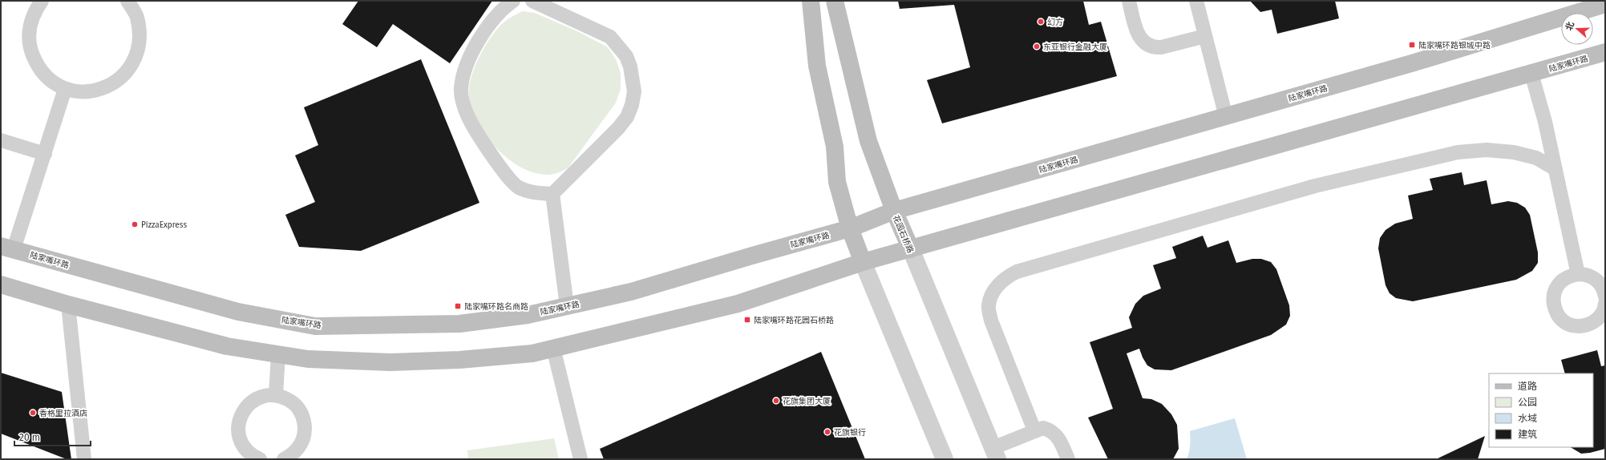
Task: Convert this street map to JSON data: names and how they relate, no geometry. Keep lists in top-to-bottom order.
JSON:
{
  "streets": {
    "main road": ["陆家嘴环路", "花园石桥路"]
  },
  "crossings": [
    ["陆家嘴环路", "花园石桥路"]
  ],
  "places": {
    "other": [
      "幻方",
      "东亚银行金融大厦",
      "PizzaExpress",
      "花旗集团大厦",
      "香格里拉酒店",
      "花旗银行"
    ],
    "transit": ["陆家嘴环路银城中路", "陆家嘴环路名商路", "陆家嘴环路花园石桥路"]
  },
  "legend": [
    "道路",
    "公园",
    "水域",
    "建筑"
  ],
  "scale_bar": "20 m",
  "north": "left"
}
